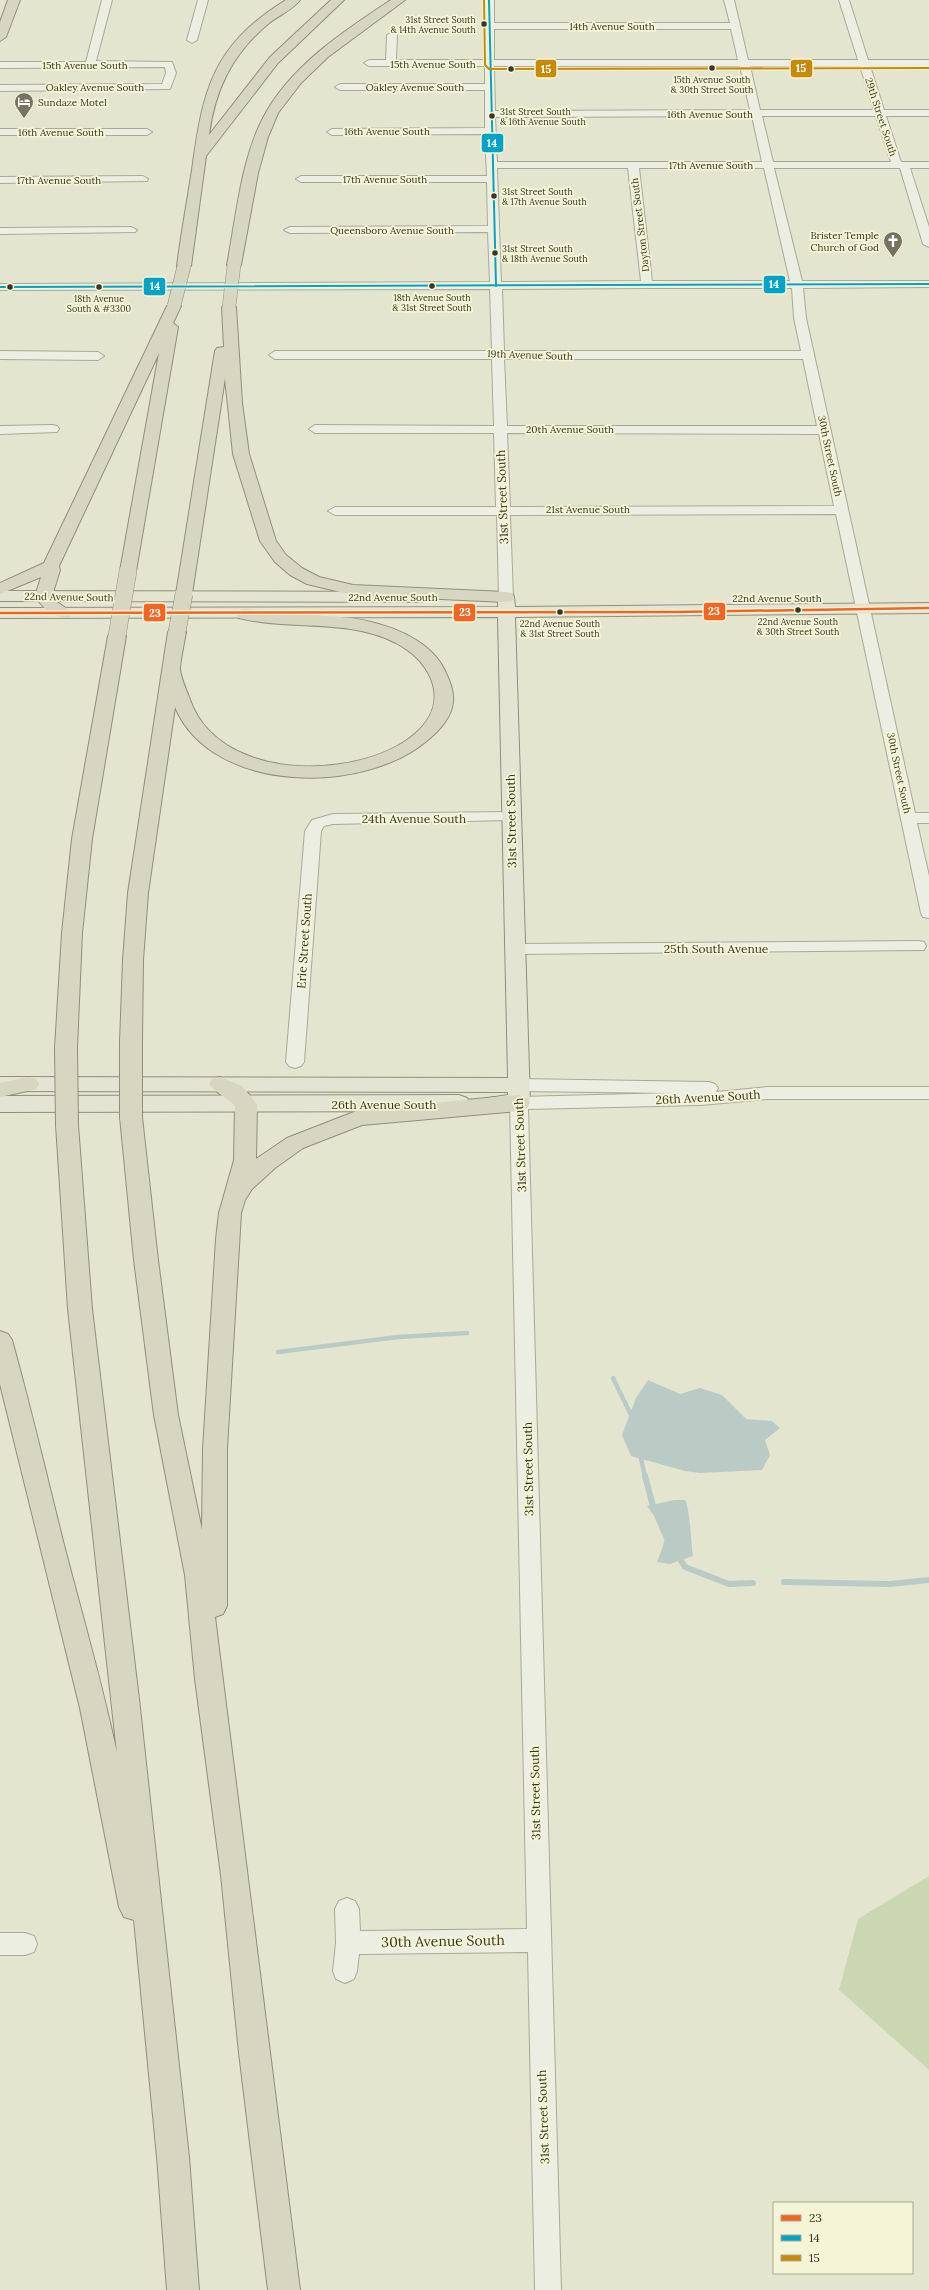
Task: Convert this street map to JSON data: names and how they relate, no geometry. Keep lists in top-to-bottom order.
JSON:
{
  "streets": {
    "main road": ["31st Street South", "22nd Avenue South", "26th Avenue South"],
    "street": [
      "14th Avenue South",
      "15th Avenue South",
      "Oakley Avenue South",
      "16th Avenue South",
      "29th Street South",
      "17th Avenue South",
      "Dayton Street South",
      "Queensboro Avenue South",
      "19th Avenue South",
      "20th Avenue South",
      "30th Street South",
      "21st Avenue South",
      "24th Avenue South",
      "Erie Street South",
      "25th South Avenue",
      "30th Avenue South"
    ]
  },
  "crossings": [
    ["14th Avenue South", "30th Street South"],
    ["14th Avenue South", "31st Street South"],
    ["15th Avenue South", "Oakley Avenue South"],
    ["15th Avenue South", "29th Street South"],
    ["15th Avenue South", "30th Street South"],
    ["15th Avenue South", "31st Street South"],
    ["Oakley Avenue South", "31st Street South"],
    ["16th Avenue South", "29th Street South"],
    ["16th Avenue South", "30th Street South"],
    ["16th Avenue South", "31st Street South"],
    ["29th Street South", "17th Avenue South"],
    ["17th Avenue South", "Dayton Street South"],
    ["17th Avenue South", "30th Street South"],
    ["17th Avenue South", "31st Street South"],
    ["Queensboro Avenue South", "31st Street South"],
    ["19th Avenue South", "30th Street South"],
    ["19th Avenue South", "31st Street South"],
    ["20th Avenue South", "30th Street South"],
    ["20th Avenue South", "31st Street South"],
    ["30th Street South", "21st Avenue South"],
    ["30th Street South", "22nd Avenue South"],
    ["31st Street South", "21st Avenue South"],
    ["31st Street South", "22nd Avenue South"],
    ["31st Street South", "24th Avenue South"],
    ["31st Street South", "25th South Avenue"],
    ["31st Street South", "26th Avenue South"],
    ["31st Street South", "30th Avenue South"],
    ["24th Avenue South", "Erie Street South"]
  ],
  "places": {
    "other": [
      "31st Street South & 14th Avenue South",
      "15th Avenue South & 30th Street South",
      "31st Street South & 16th Avenue South",
      "31st Street South & 17th Avenue South",
      "31st Street South & 18th Avenue South",
      "18th Avenue South & 31st Street South",
      "18th Avenue South & #3300",
      "22nd Avenue South & 30th Street South",
      "22nd Avenue South & 31st Street South"
    ],
    "hotel": ["Sundaze Motel"],
    "church": ["Brister Temple Church of God"]
  },
  "lines": ["transit line 14", "transit line 15", "transit line 23"],
  "legend": ["23", "14", "15"]
}
